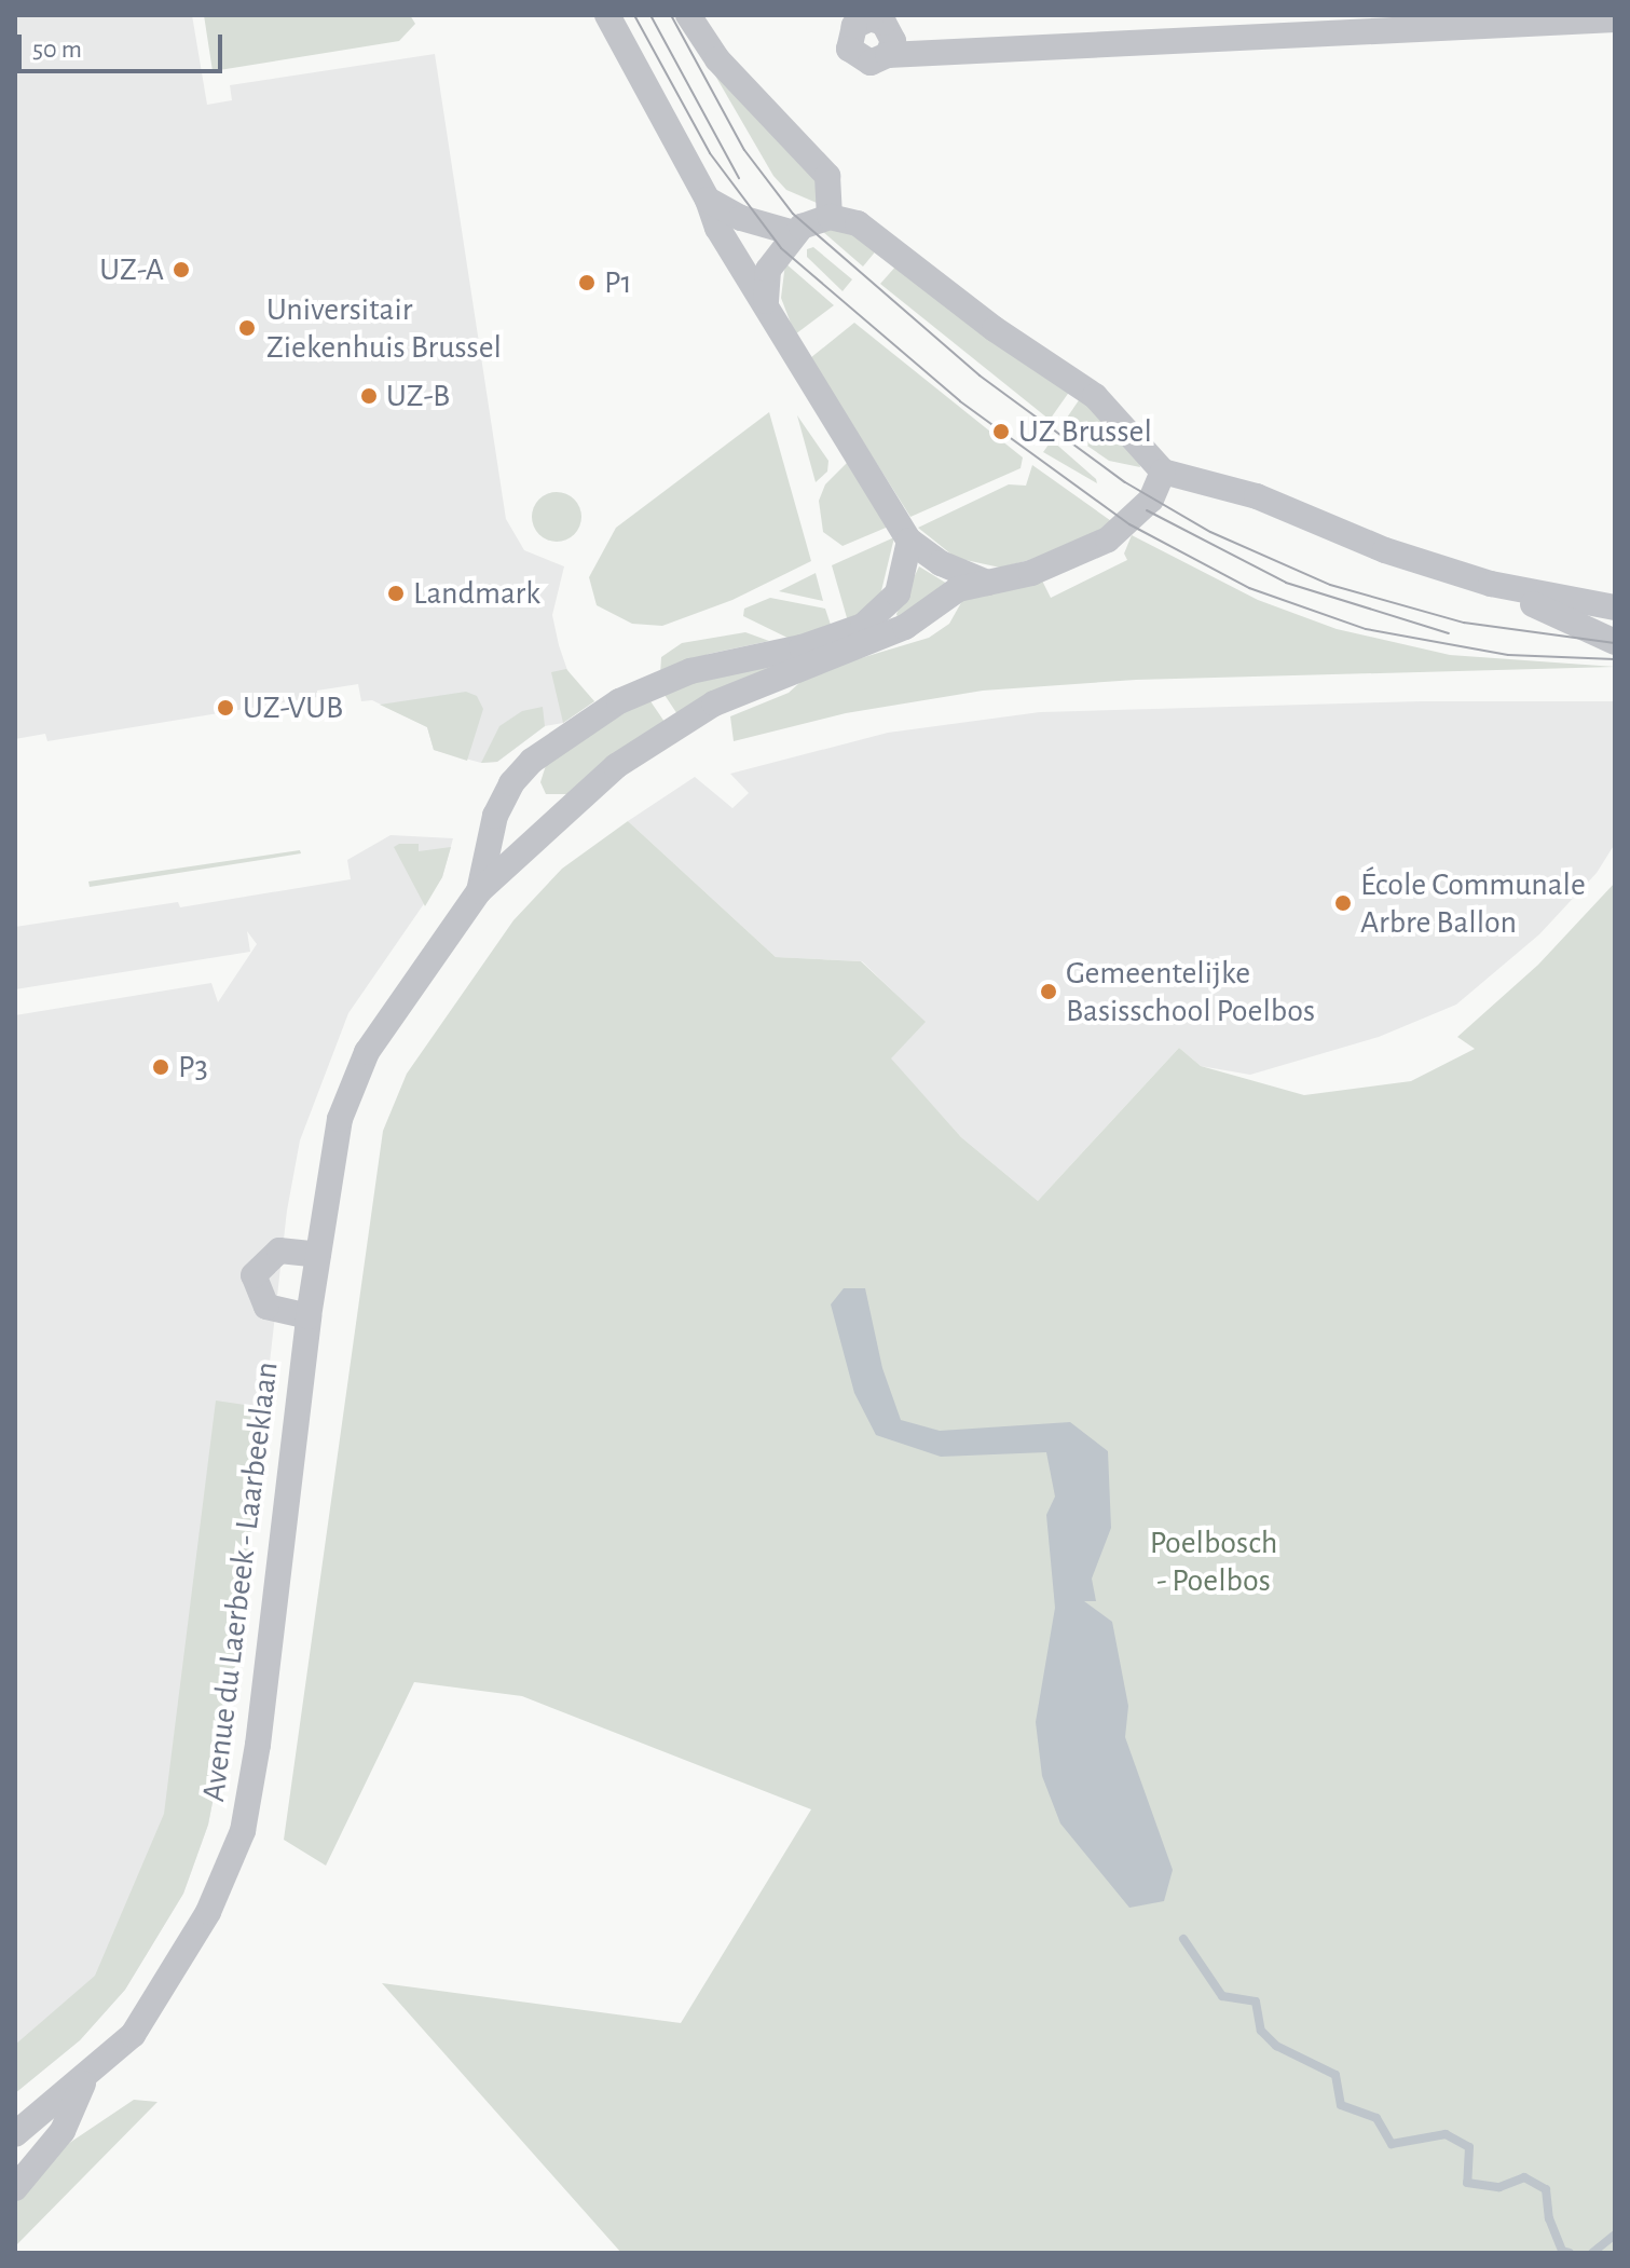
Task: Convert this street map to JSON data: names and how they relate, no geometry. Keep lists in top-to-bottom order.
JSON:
{
  "streets": {
    "street": ["Avenue du Laerbeek - Laarbeeklaan"]
  },
  "parks": ["Poelbosch - Poelbos"],
  "places": [
    "UZ-A",
    "P1",
    "Universitair Ziekenhuis Brussel",
    "UZ-B",
    "UZ Brussel",
    "Landmark",
    "UZ-VUB",
    "École Communale Arbre Ballon",
    "Gemeentelijke Basisschool Poelbos",
    "P3"
  ],
  "scale_bar": "50 m"
}
